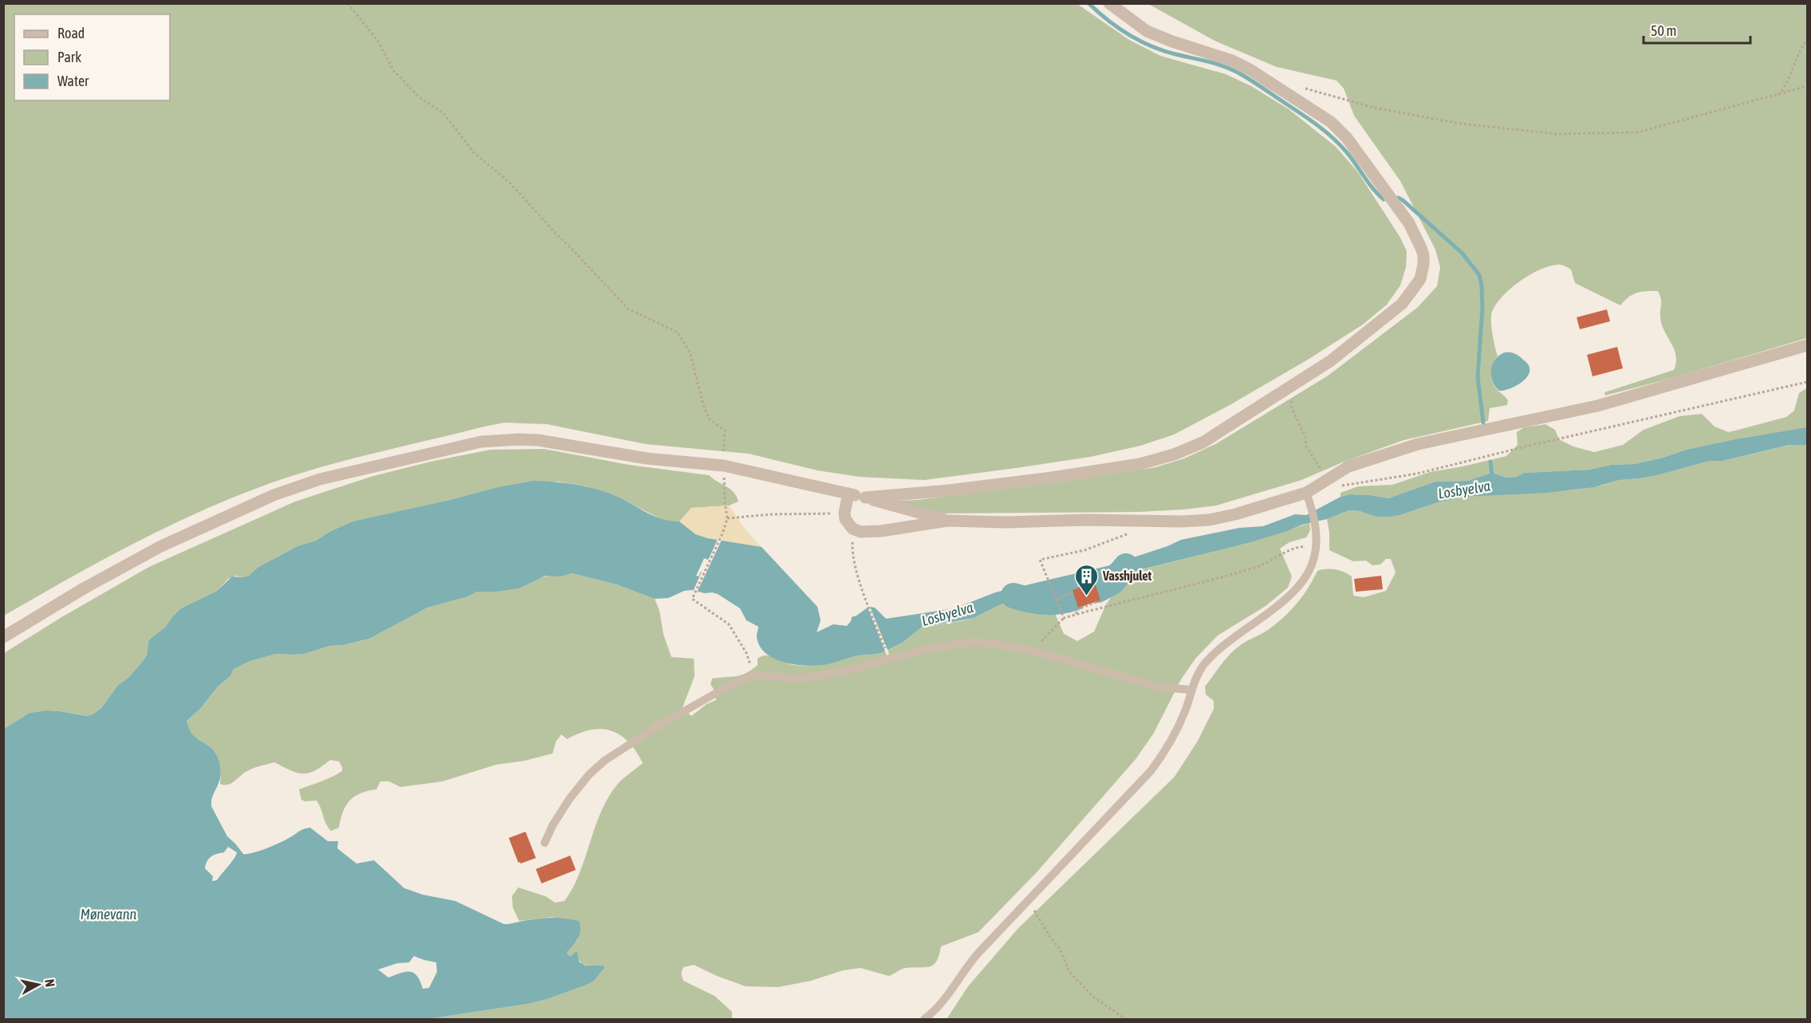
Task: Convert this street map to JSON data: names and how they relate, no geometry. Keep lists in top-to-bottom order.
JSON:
{
  "water": ["Losbyelva", "Mønevann"],
  "places": {
    "building": ["Vasshjulet"]
  },
  "legend": ["Road", "Park", "Water"],
  "scale_bar": "50 m",
  "north": "right"
}
